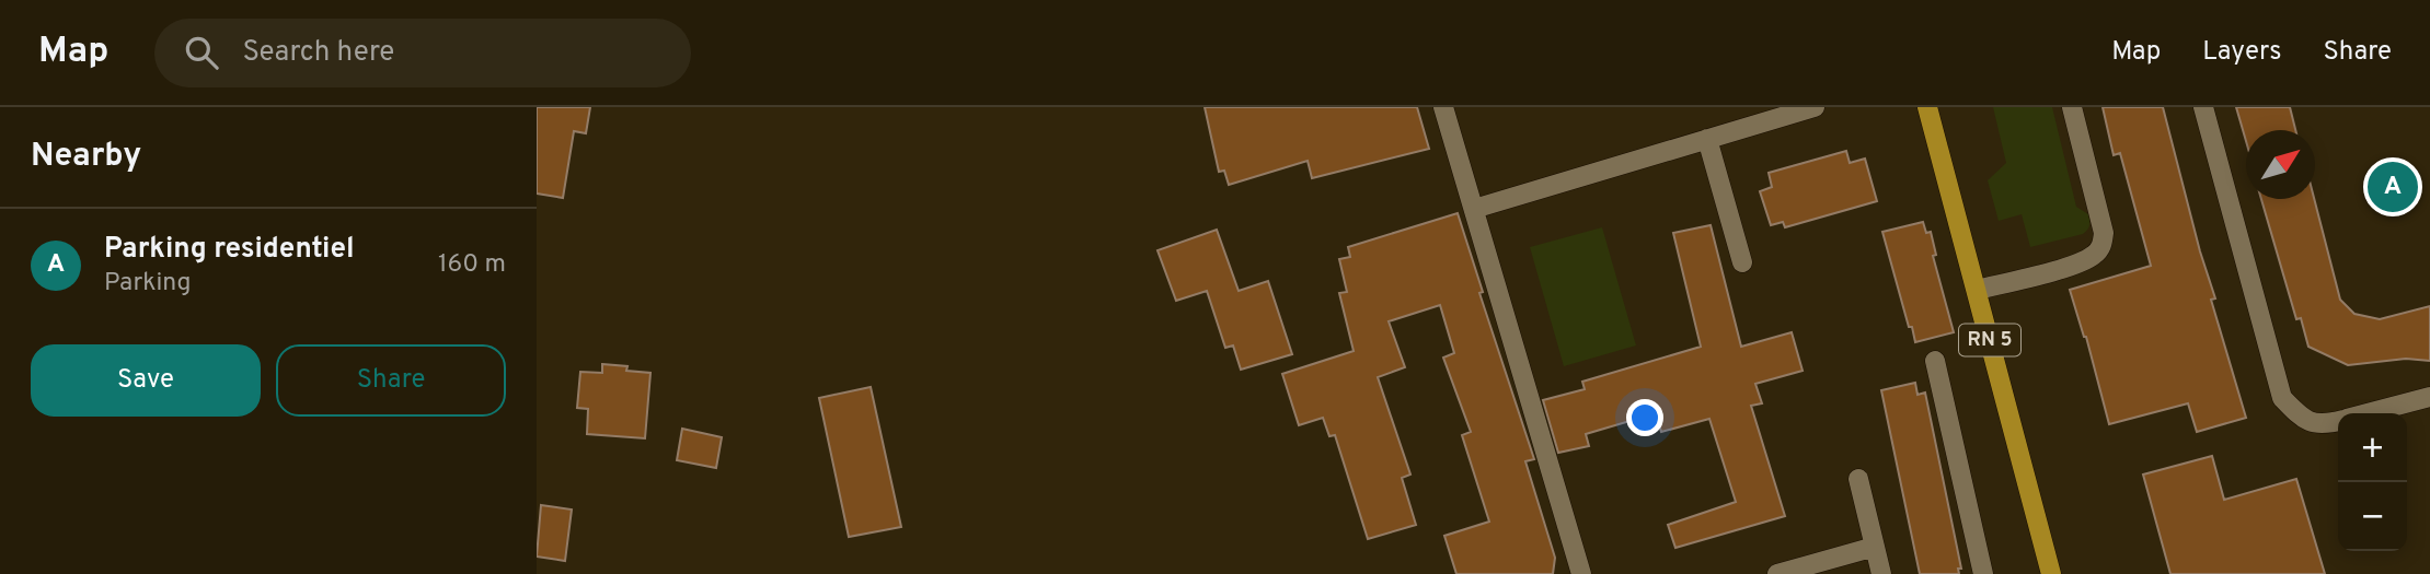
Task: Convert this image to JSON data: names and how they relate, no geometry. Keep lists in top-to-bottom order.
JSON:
{
  "streets": {
    "main road": ["RN 5"]
  },
  "north": "top right",
  "page": {
    "header": "Map",
    "search": "Search here",
    "nav": ["Map", "Layers", "Share"],
    "heading": "Nearby",
    "pins": "A",
    "list": [
      {
        "mark": "A",
        "name": "Parking residentiel",
        "note": "Parking",
        "value": "160 m"
      }
    ],
    "buttons": ["Save", "Share"],
    "map_buttons": ["+", "−"]
  }
}
